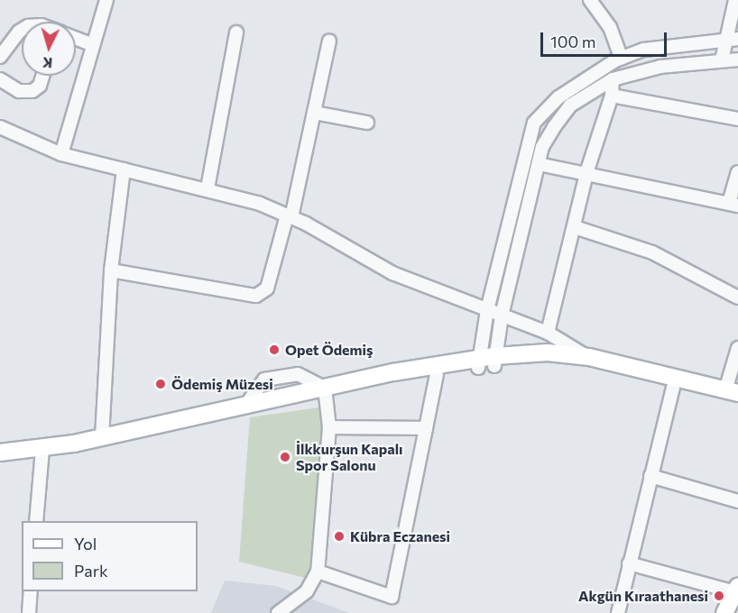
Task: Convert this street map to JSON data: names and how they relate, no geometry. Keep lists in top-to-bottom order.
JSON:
{
  "places": [
    "Opet Ödemiş",
    "Ödemiş Müzesi",
    "İlkkurşun Kapalı Spor Salonu",
    "Kübra Eczanesi",
    "Akgün Kıraathanesi"
  ],
  "legend": ["Yol", "Park"],
  "scale_bar": "100 m",
  "north": "bottom"
}
